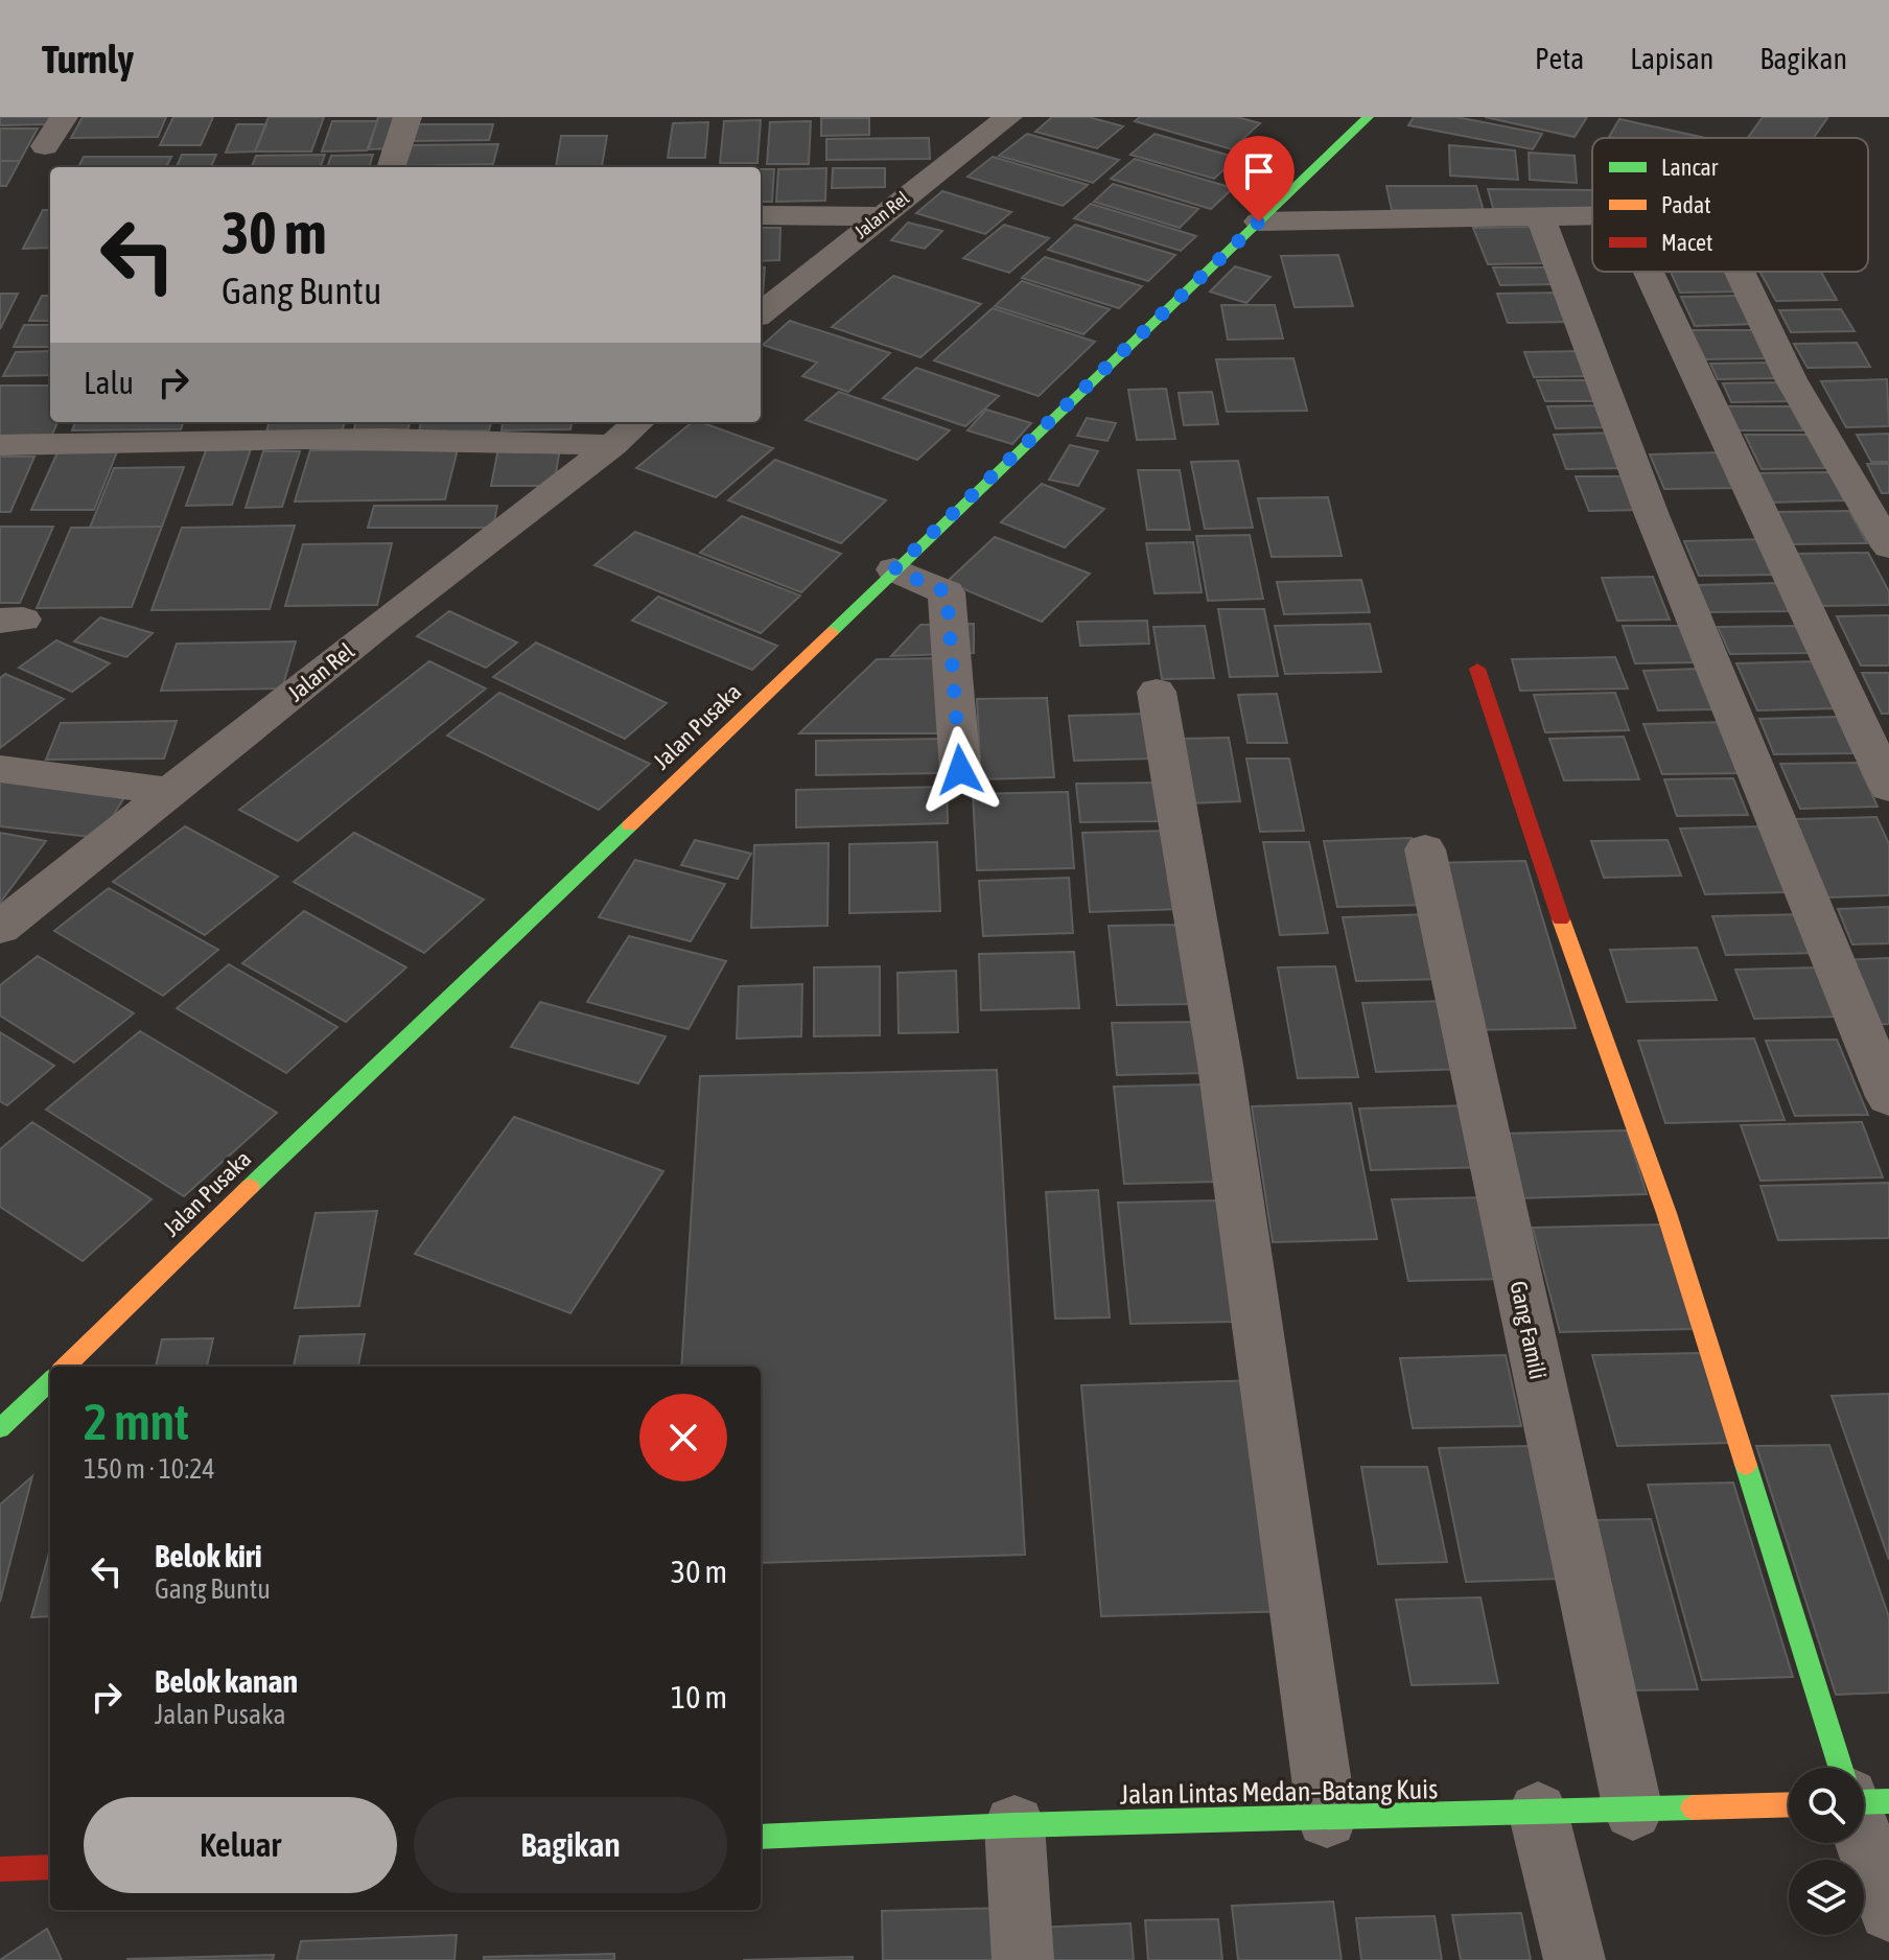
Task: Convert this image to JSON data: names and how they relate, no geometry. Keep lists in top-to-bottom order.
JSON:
{
  "streets": {
    "main road": ["Jalan Pusaka", "Jalan Lintas Medan–Batang Kuis"],
    "street": ["Jalan Rel", "Gang Famili"]
  },
  "crossings": [
    ["Gang Famili", "Jalan Lintas Medan–Batang Kuis"]
  ],
  "legend": ["Lancar", "Padat", "Macet"],
  "page": {
    "header": "Turnly",
    "nav": ["Peta", "Lapisan", "Bagikan"],
    "turn": ["30 m", "Gang Buntu"],
    "then": "Lalu",
    "heading": ["2 mnt", "150 m · 10:24"],
    "list": [
      {
        "name": "Belok kiri",
        "note": "Gang Buntu",
        "value": "30 m"
      },
      {
        "name": "Belok kanan",
        "note": "Jalan Pusaka",
        "value": "10 m"
      }
    ],
    "buttons": ["Keluar", "Bagikan"]
  }
}
